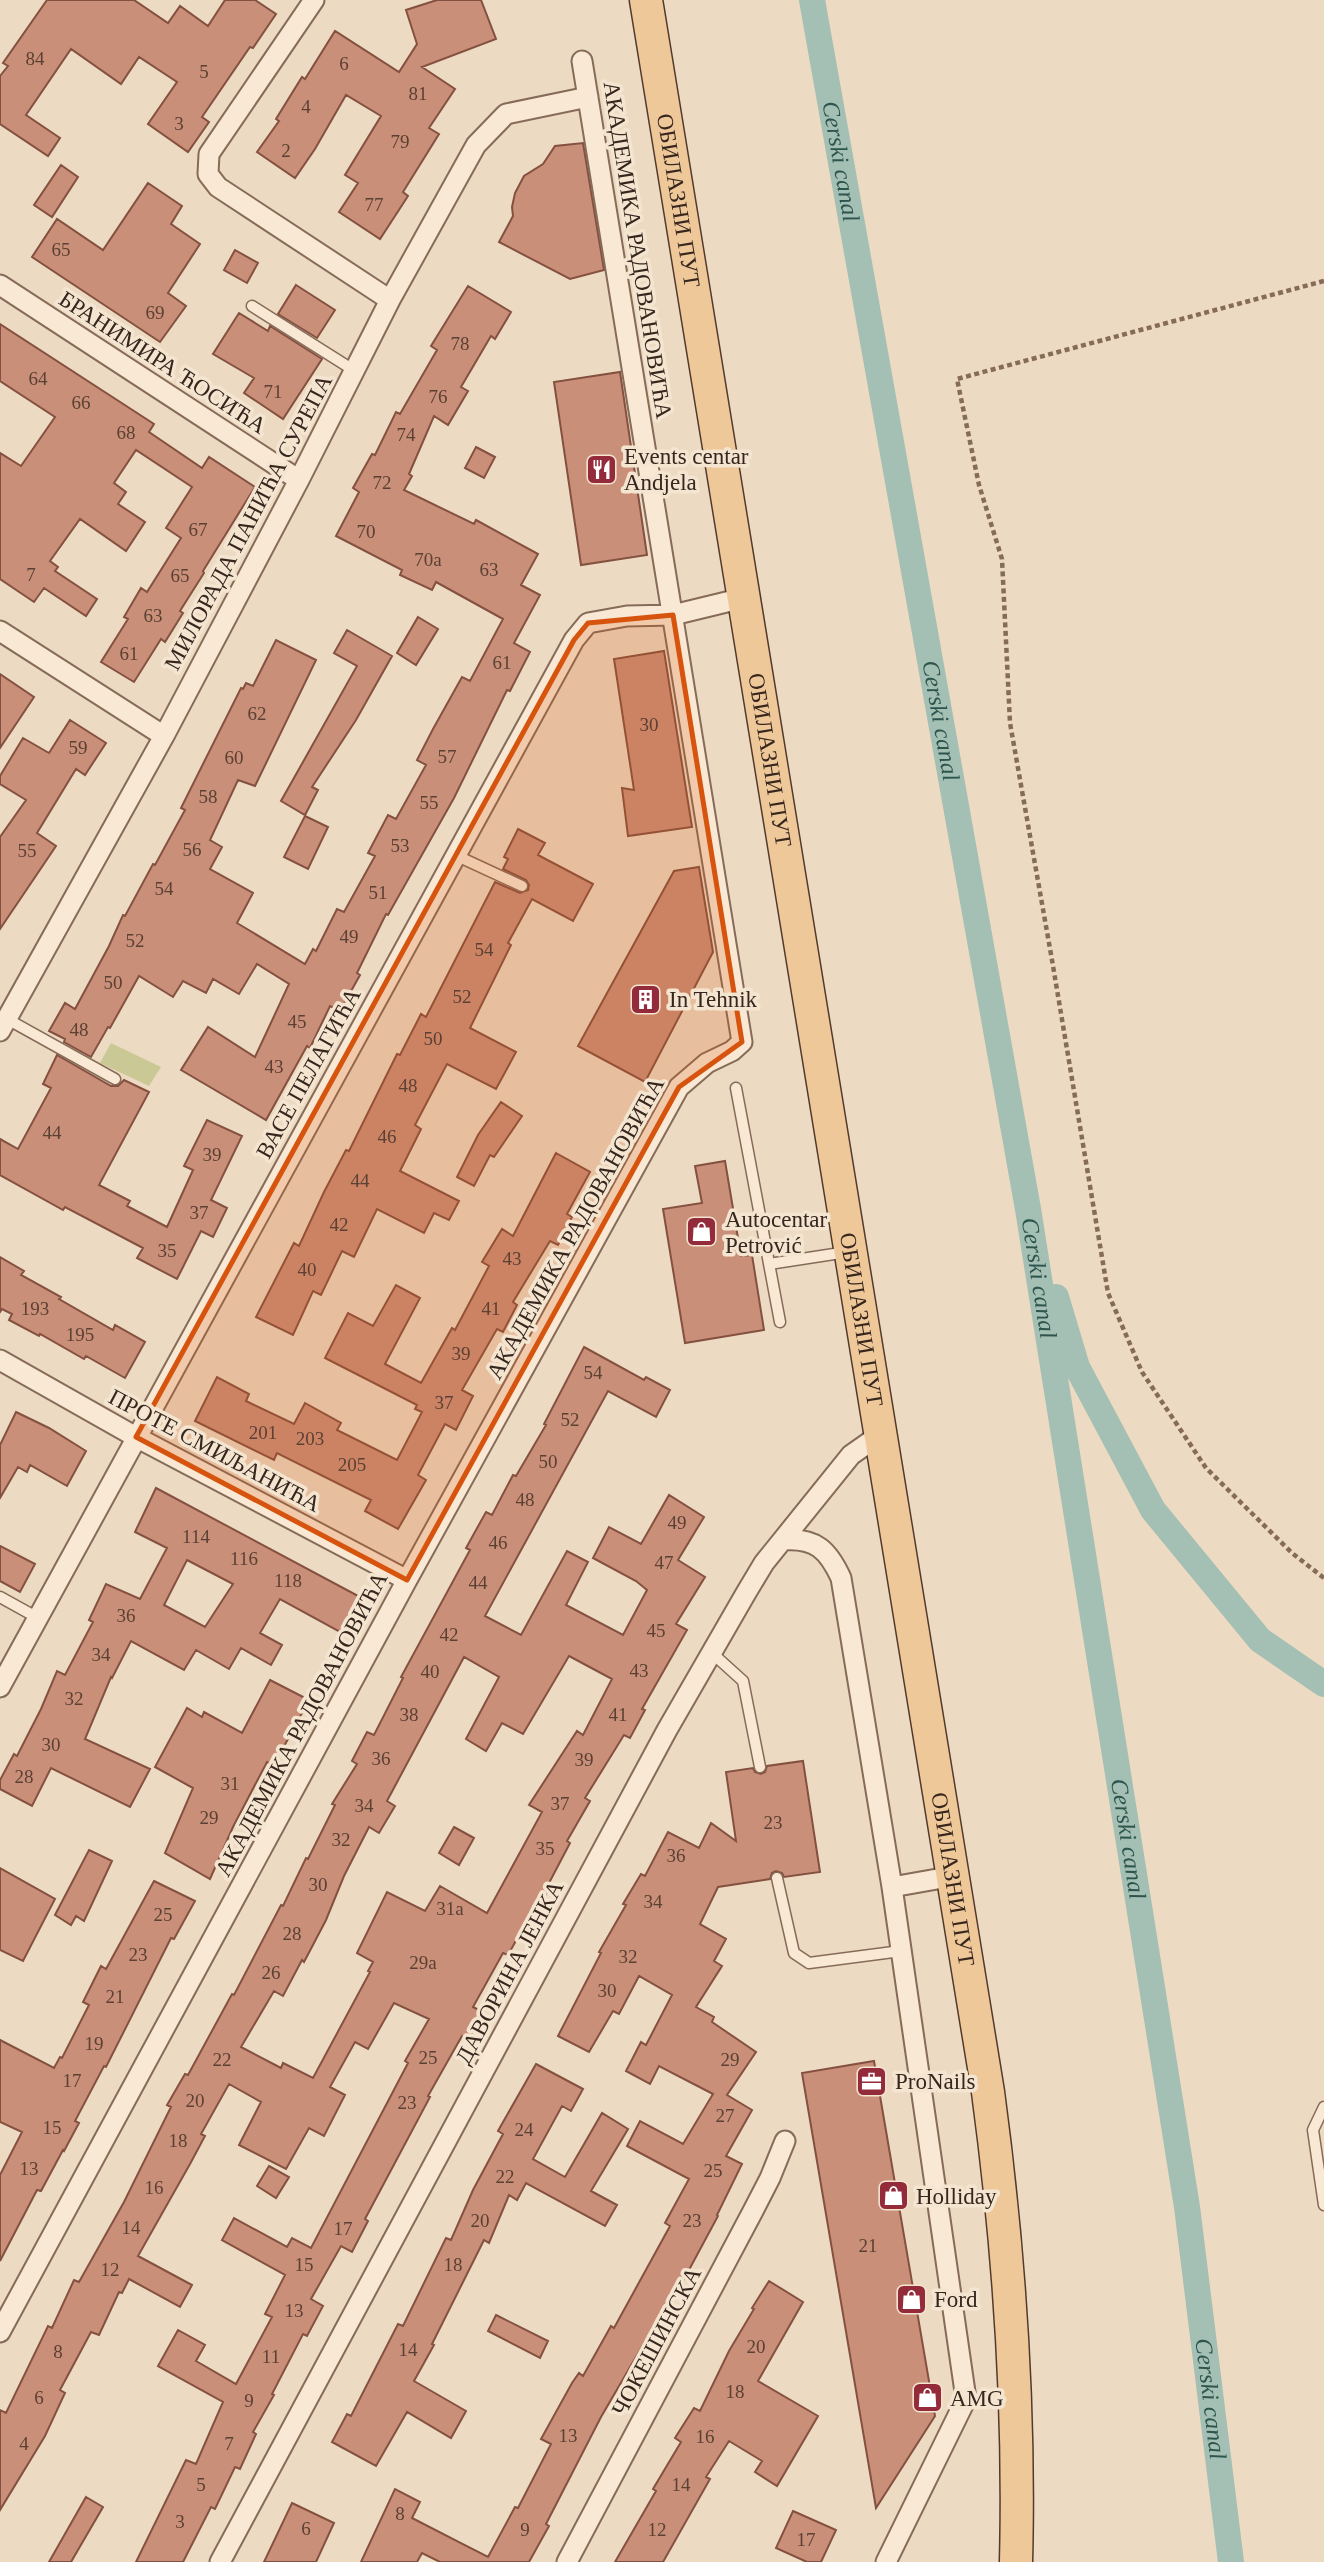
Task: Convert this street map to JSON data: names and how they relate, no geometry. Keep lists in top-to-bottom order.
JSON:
{
  "streets": {
    "main road": ["ОБИЛАЗНИ ПУТ"],
    "street": [
      "АКАДЕМИКА РАДОВАНОВИЋА",
      "БРАНИМИРА ЋОСИЋА",
      "МИЛОРАДА ПАНИЋА СУРЕПА",
      "ВАСЕ ПЕЛАГИЋА",
      "ПРОТЕ СМИЉАНИЋА",
      "ДАВОРИНА ЈЕНКА",
      "ЧОКЕШИНСКА"
    ]
  },
  "crossings": [
    ["ОБИЛАЗНИ ПУТ", "ВАСЕ ПЕЛАГИЋА"],
    ["ОБИЛАЗНИ ПУТ", "ДАВОРИНА ЈЕНКА"],
    ["АКАДЕМИКА РАДОВАНОВИЋА", "МИЛОРАДА ПАНИЋА СУРЕПА"],
    ["АКАДЕМИКА РАДОВАНОВИЋА", "ВАСЕ ПЕЛАГИЋА"],
    ["АКАДЕМИКА РАДОВАНОВИЋА", "ПРОТЕ СМИЉАНИЋА"],
    ["БРАНИМИРА ЋОСИЋА", "МИЛОРАДА ПАНИЋА СУРЕПА"],
    ["ВАСЕ ПЕЛАГИЋА", "ПРОТЕ СМИЉАНИЋА"]
  ],
  "water": ["Cerski canal"],
  "places": {
    "restaurant": ["Events centar Andjela"],
    "building": ["In Tehnik"],
    "shop": [
      "Autocentar Petrović",
      "Holliday",
      "Ford",
      "AMG"
    ],
    "office": ["ProNails"]
  },
  "house_numbers": [
    "84",
    "6",
    "5",
    "81",
    "4",
    "3",
    "79",
    "2",
    "77",
    "65",
    "69",
    "78",
    "64",
    "71",
    "76",
    "66",
    "68",
    "74",
    "72",
    "67",
    "70",
    "70a",
    "63",
    "7",
    "65",
    "63",
    "61",
    "61",
    "62",
    "30",
    "59",
    "57",
    "60",
    "58",
    "55",
    "53",
    "56",
    "55",
    "54",
    "51",
    "49",
    "52",
    "54",
    "50",
    "52",
    "45",
    "48",
    "50",
    "43",
    "48",
    "44",
    "46",
    "39",
    "44",
    "37",
    "42",
    "35",
    "43",
    "40",
    "193",
    "41",
    "195",
    "39",
    "54",
    "37",
    "52",
    "201",
    "203",
    "50",
    "205",
    "48",
    "49",
    "114",
    "46",
    "116",
    "47",
    "118",
    "44",
    "36",
    "45",
    "42",
    "34",
    "43",
    "40",
    "32",
    "38",
    "41",
    "30",
    "36",
    "39",
    "28",
    "31",
    "37",
    "34",
    "29",
    "23",
    "32",
    "35",
    "36",
    "30",
    "34",
    "31a",
    "25",
    "28",
    "23",
    "32",
    "29a",
    "26",
    "30",
    "21",
    "19",
    "25",
    "22",
    "29",
    "17",
    "20",
    "23",
    "27",
    "15",
    "24",
    "18",
    "13",
    "25",
    "22",
    "16",
    "20",
    "23",
    "14",
    "17",
    "21",
    "15",
    "18",
    "12",
    "13",
    "20",
    "14",
    "8",
    "11",
    "18",
    "6",
    "9",
    "13",
    "16",
    "4",
    "7",
    "5",
    "14",
    "8",
    "3",
    "6",
    "9",
    "12",
    "17"
  ]
}
